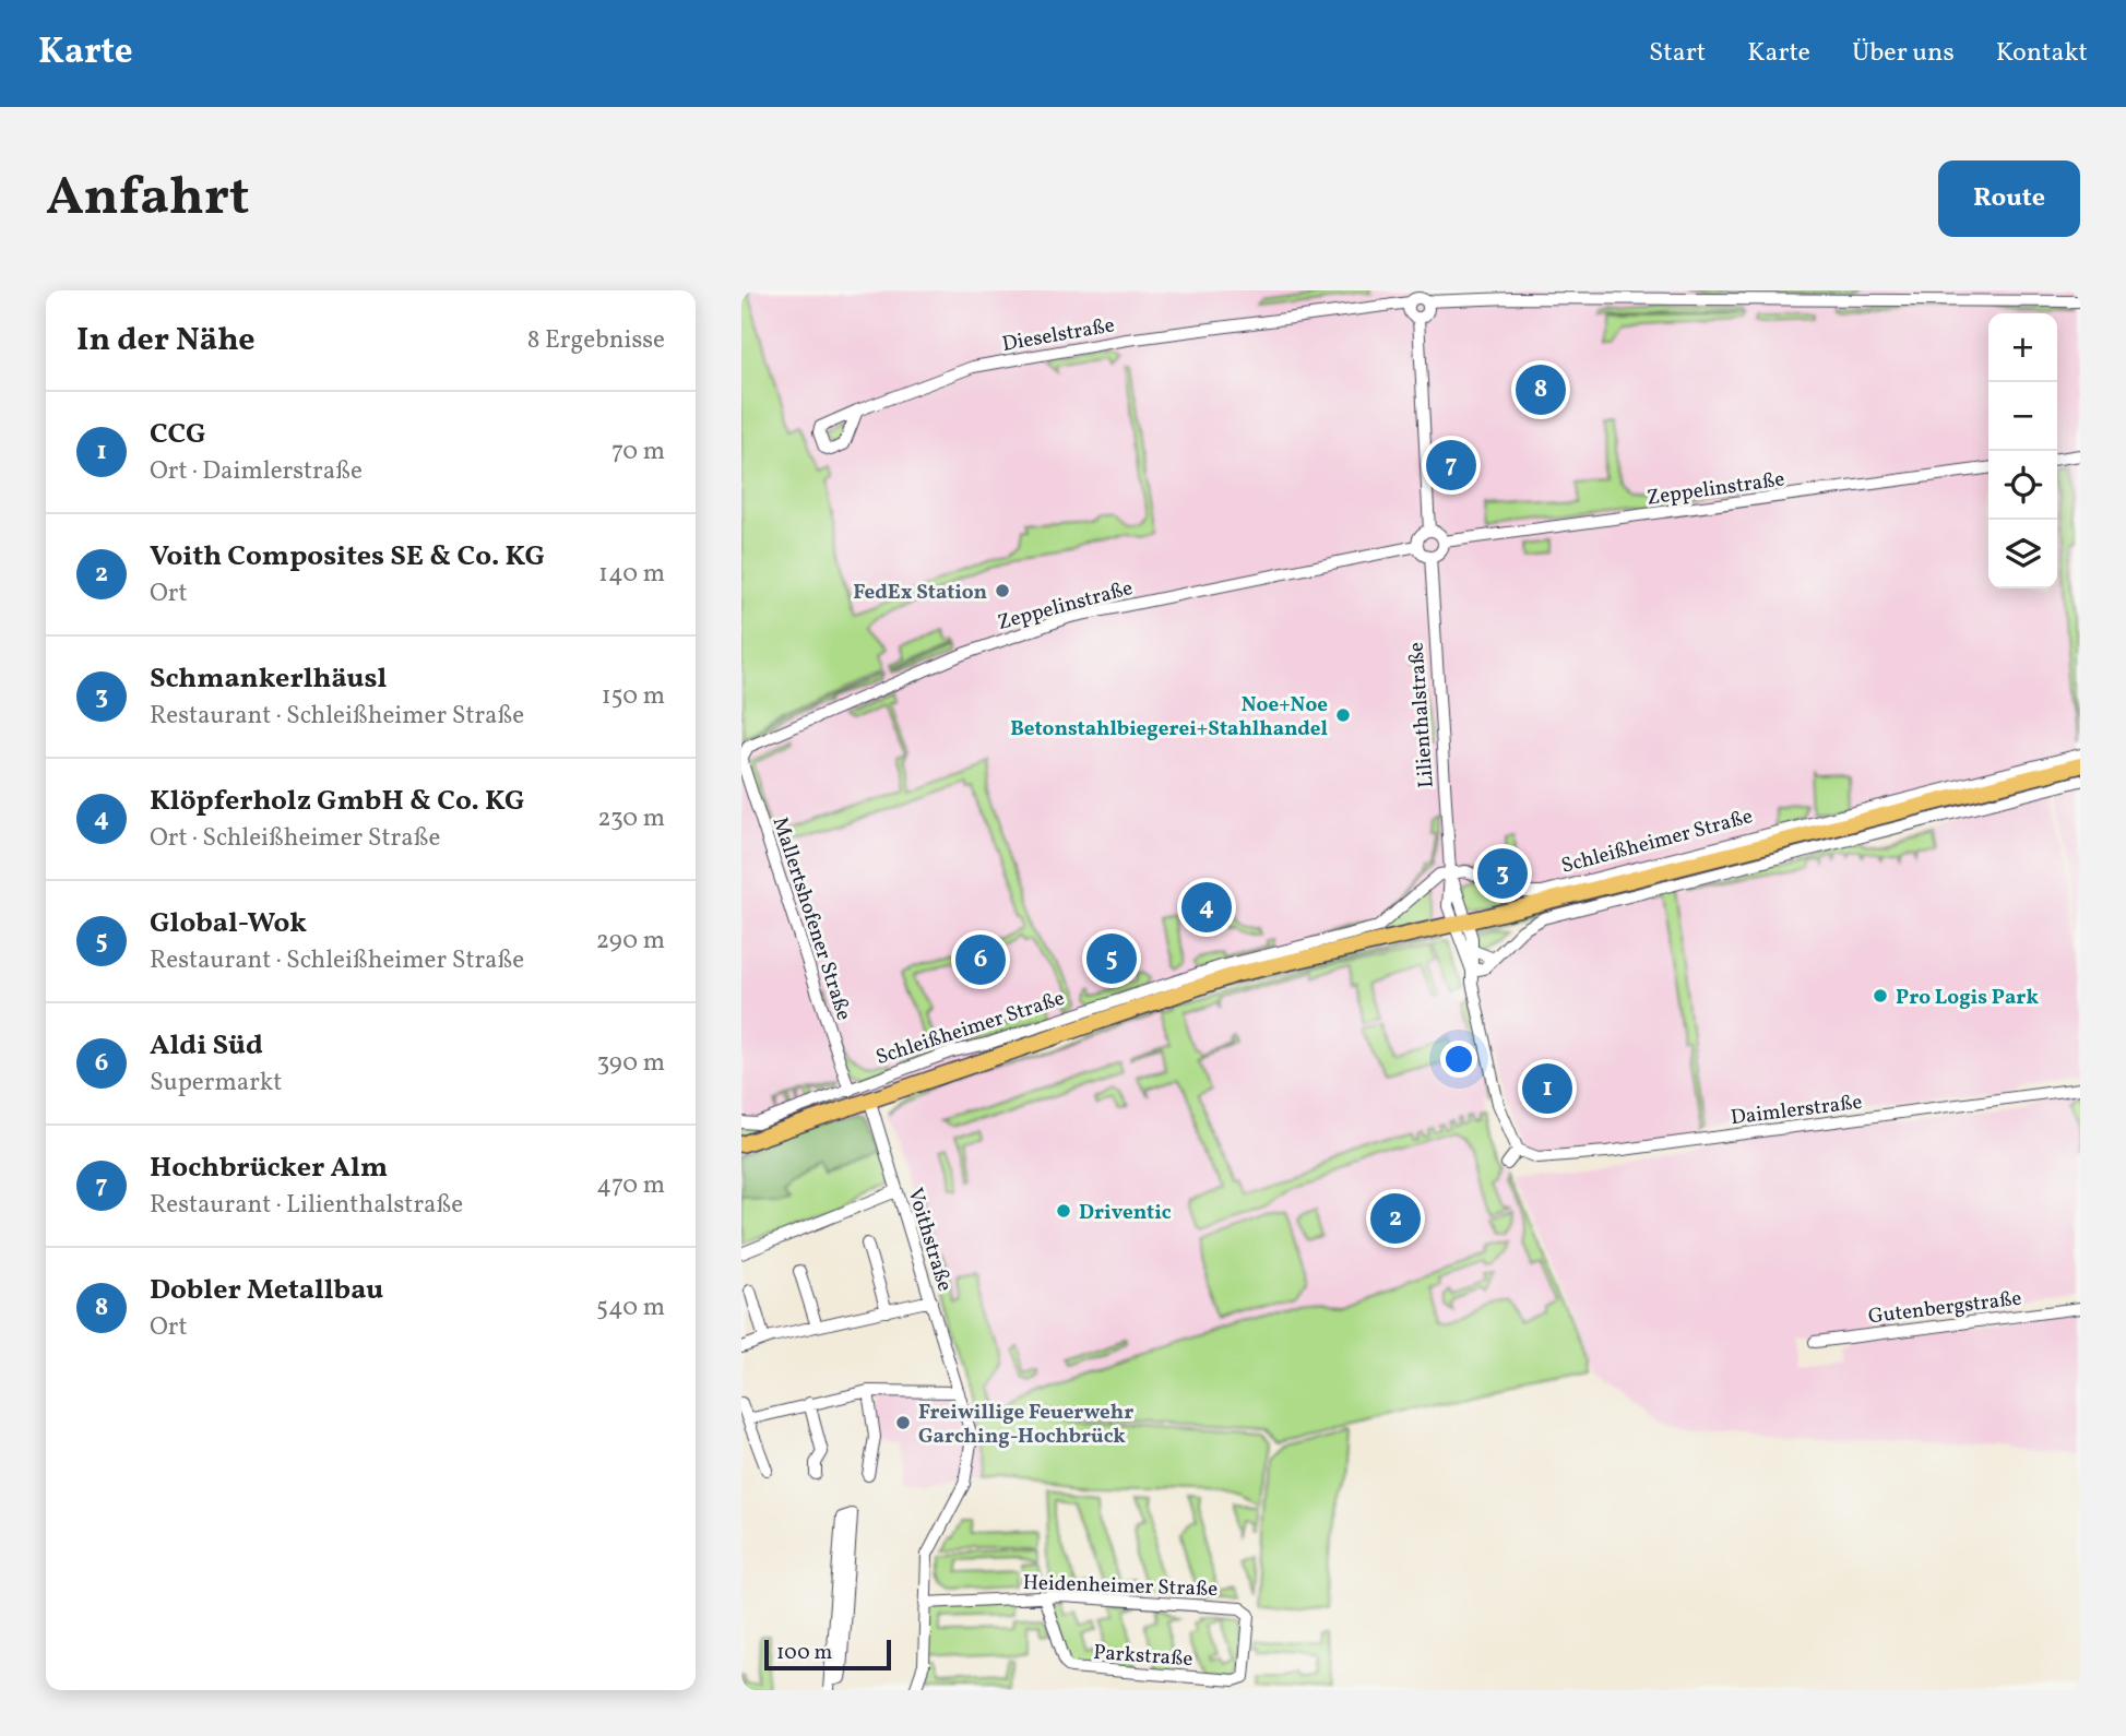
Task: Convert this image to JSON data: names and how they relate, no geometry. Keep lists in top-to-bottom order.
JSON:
{
  "streets": {
    "main road": ["Schleißheimer Straße"],
    "street": [
      "Dieselstraße",
      "Zeppelinstraße",
      "Lilienthalstraße",
      "Mallertshofener Straße",
      "Daimlerstraße",
      "Voithstraße",
      "Gutenbergstraße",
      "Heidenheimer Straße",
      "Parkstraße"
    ]
  },
  "crossings": [
    ["Zeppelinstraße", "Lilienthalstraße"],
    ["Zeppelinstraße", "Mallertshofener Straße"],
    ["Lilienthalstraße", "Schleißheimer Straße"],
    ["Schleißheimer Straße", "Mallertshofener Straße"],
    ["Schleißheimer Straße", "Voithstraße"],
    ["Voithstraße", "Heidenheimer Straße"],
    ["Heidenheimer Straße", "Parkstraße"]
  ],
  "places": [
    "FedEx Station",
    "Noe+Noe Betonstahlbiegerei+Stahlhandel",
    "Pro Logis Park",
    "Driventic",
    "Freiwillige Feuerwehr Garching-Hochbrück"
  ],
  "scale_bar": "100 m",
  "page": {
    "header": "Karte",
    "nav": [
      "Start",
      "Karte",
      "Über uns",
      "Kontakt"
    ],
    "buttons": "Route",
    "title": "Anfahrt",
    "heading": ["In der Nähe", "8 Ergebnisse"],
    "map_buttons": ["+", "−"],
    "pins": [
      "8",
      "7",
      "3",
      "4",
      "5",
      "6",
      "1",
      "2"
    ],
    "list": [
      {
        "mark": "1",
        "name": "CCG",
        "note": "Ort · Daimlerstraße",
        "value": "70 m"
      },
      {
        "mark": "2",
        "name": "Voith Composites SE & Co. KG",
        "note": "Ort",
        "value": "140 m"
      },
      {
        "mark": "3",
        "name": "Schmankerlhäusl",
        "note": "Restaurant · Schleißheimer Straße",
        "value": "150 m"
      },
      {
        "mark": "4",
        "name": "Klöpferholz GmbH & Co. KG",
        "note": "Ort · Schleißheimer Straße",
        "value": "230 m"
      },
      {
        "mark": "5",
        "name": "Global-Wok",
        "note": "Restaurant · Schleißheimer Straße",
        "value": "290 m"
      },
      {
        "mark": "6",
        "name": "Aldi Süd",
        "note": "Supermarkt",
        "value": "390 m"
      },
      {
        "mark": "7",
        "name": "Hochbrücker Alm",
        "note": "Restaurant · Lilienthalstraße",
        "value": "470 m"
      },
      {
        "mark": "8",
        "name": "Dobler Metallbau",
        "note": "Ort",
        "value": "540 m"
      }
    ],
    "scale": "100 m"
  }
}
